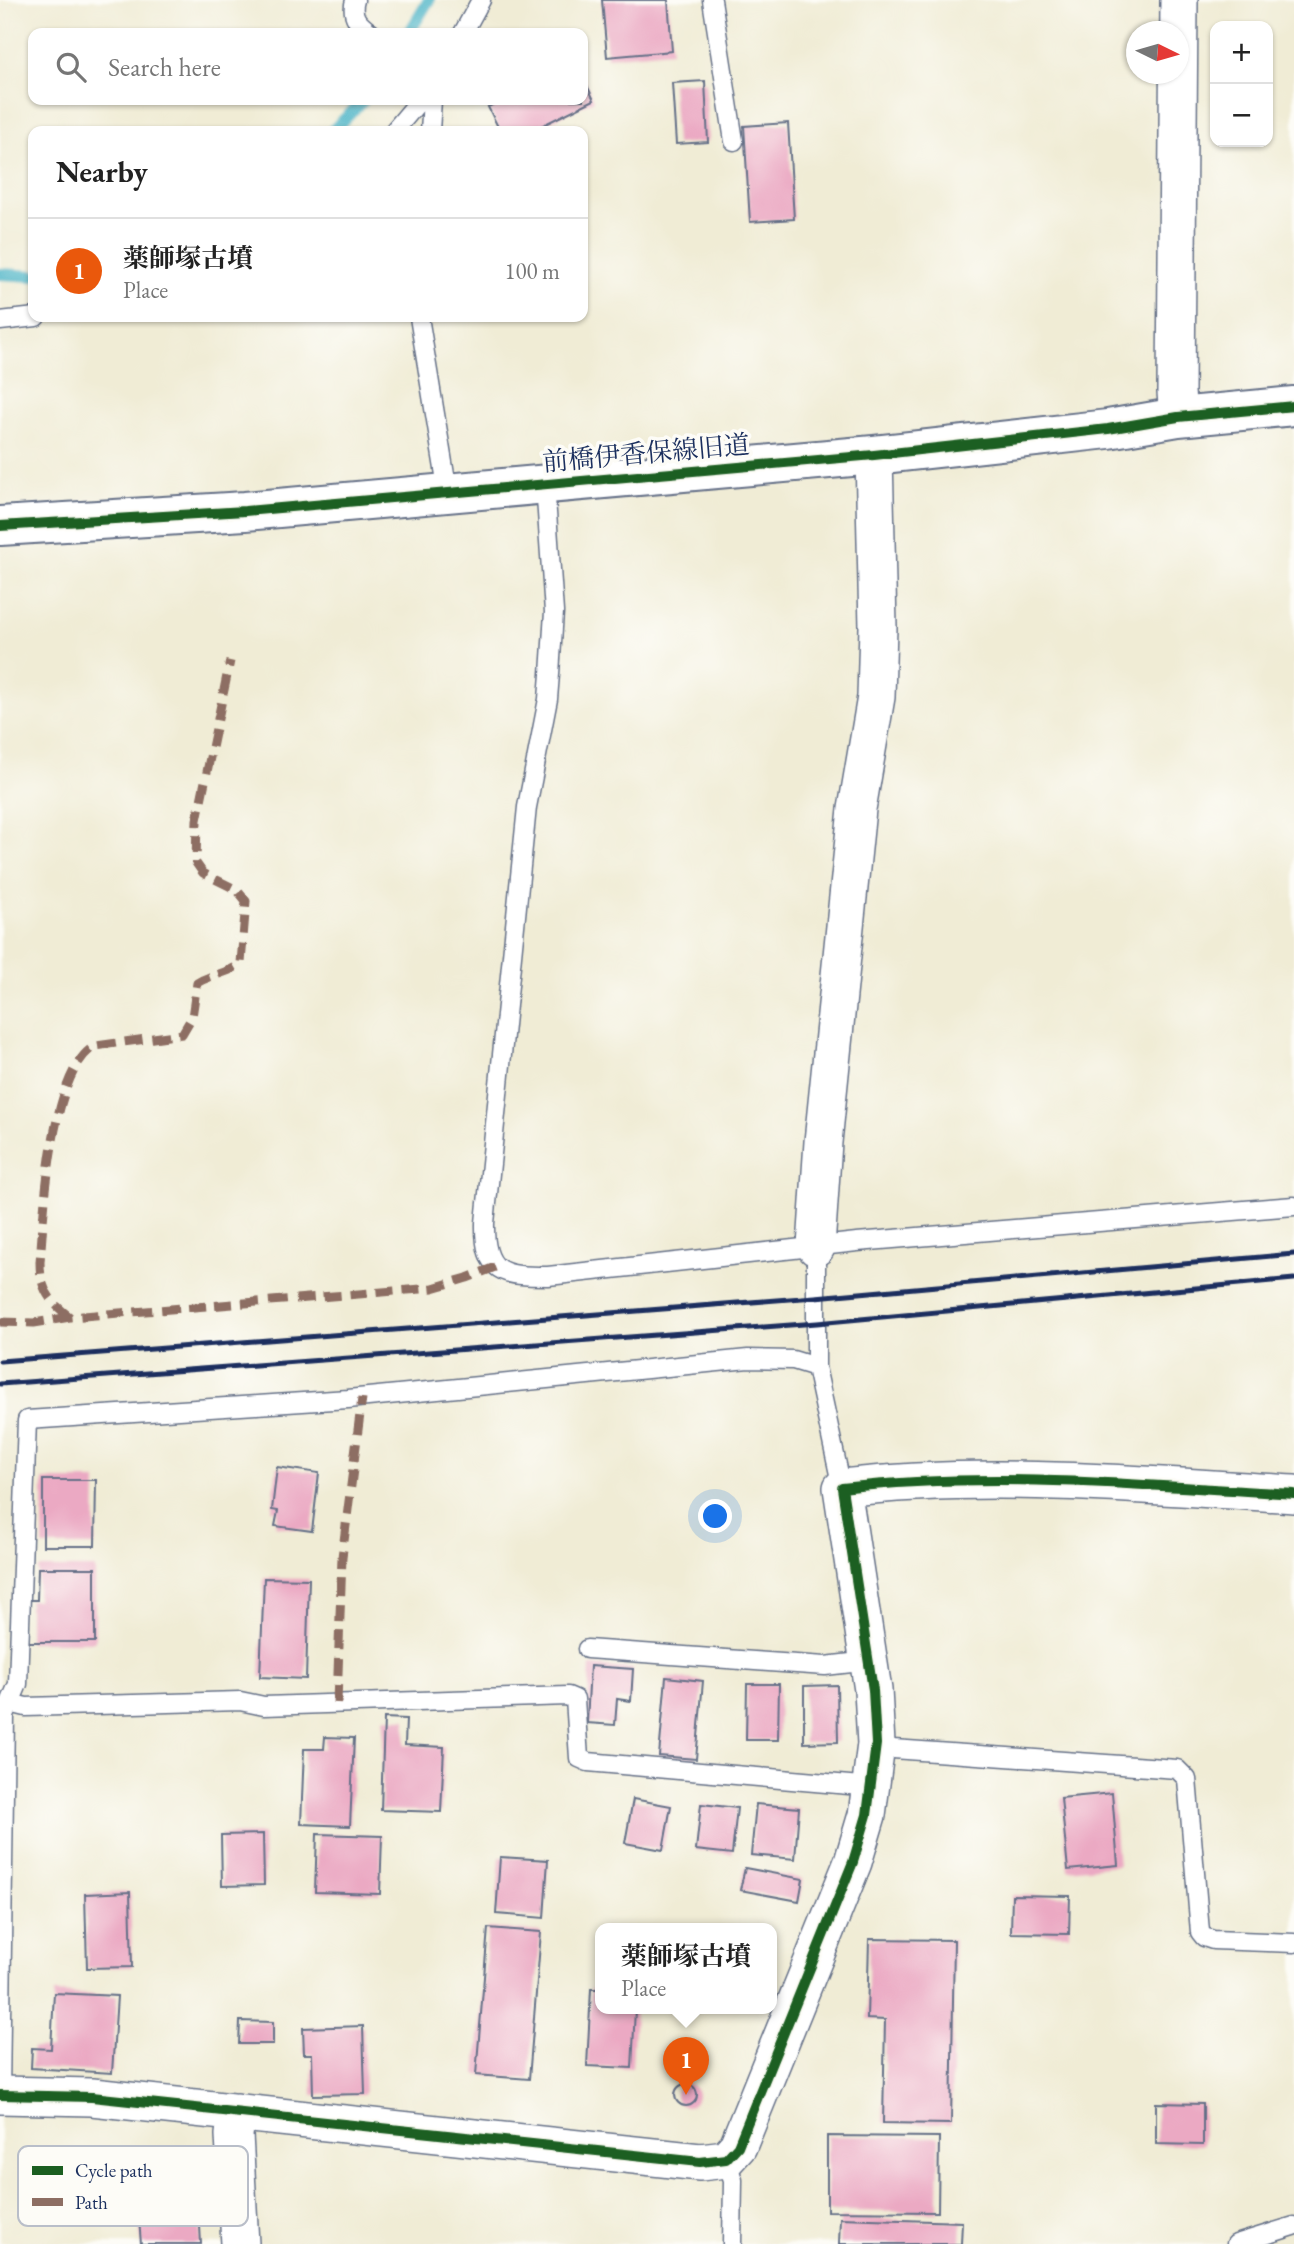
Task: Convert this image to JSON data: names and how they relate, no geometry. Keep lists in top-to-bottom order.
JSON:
{
  "streets": {
    "street": ["前橋伊香保線旧道"]
  },
  "legend": ["Cycle path", "Path"],
  "north": "right",
  "page": {
    "map_buttons": ["+", "−"],
    "search": "Search here",
    "heading": "Nearby",
    "list": [
      {
        "mark": "1",
        "name": "薬師塚古墳",
        "note": "Place",
        "value": "100 m"
      }
    ],
    "popup": ["薬師塚古墳", "Place"],
    "pins": "1"
  }
}
